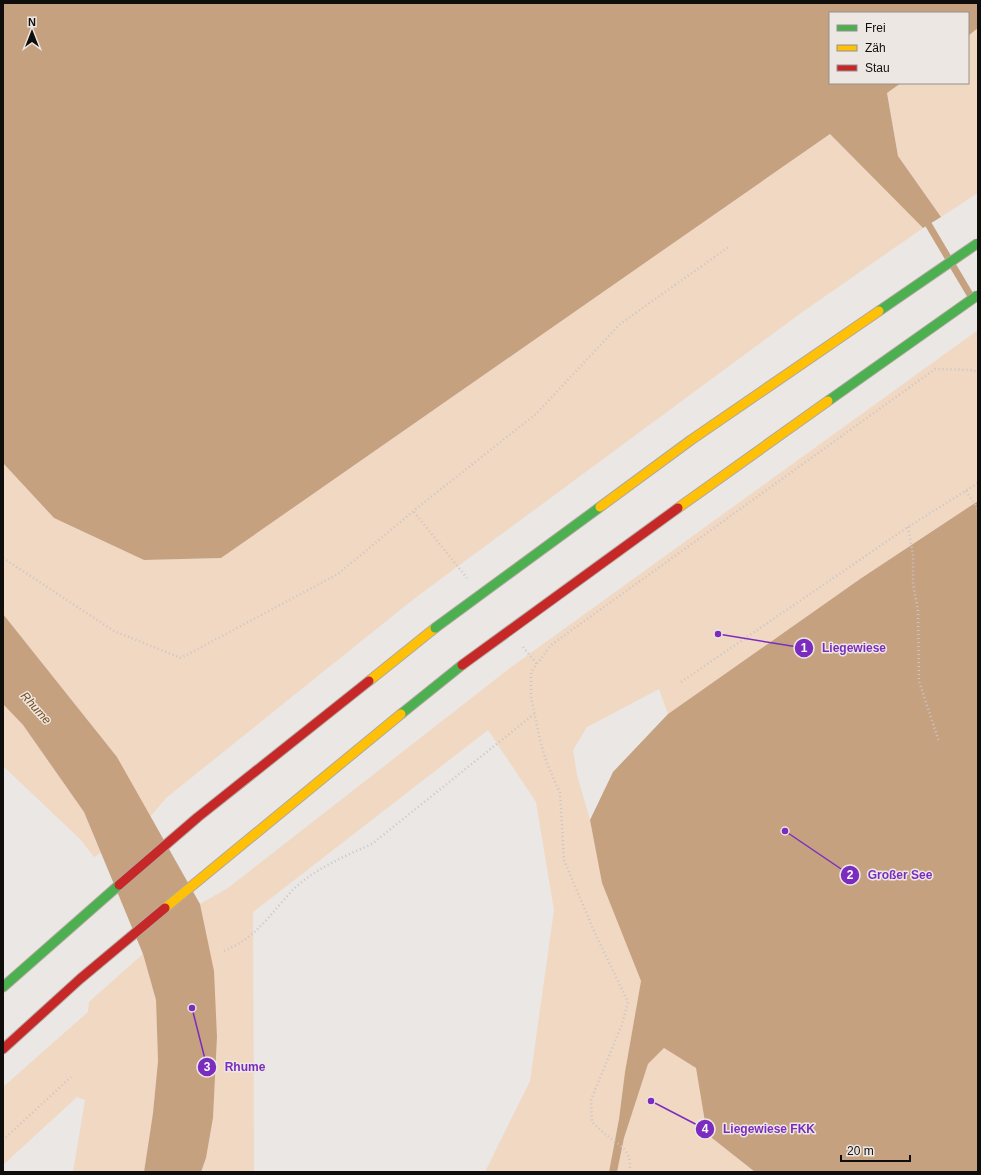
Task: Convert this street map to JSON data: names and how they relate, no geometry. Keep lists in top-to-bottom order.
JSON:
{
  "water": ["Rhume"],
  "places": [
    "Liegewiese",
    "Großer See",
    "Rhume",
    "Liegewiese FKK"
  ],
  "legend": ["Frei", "Zäh", "Stau"],
  "scale_bar": "20 m",
  "north": "top"
}
